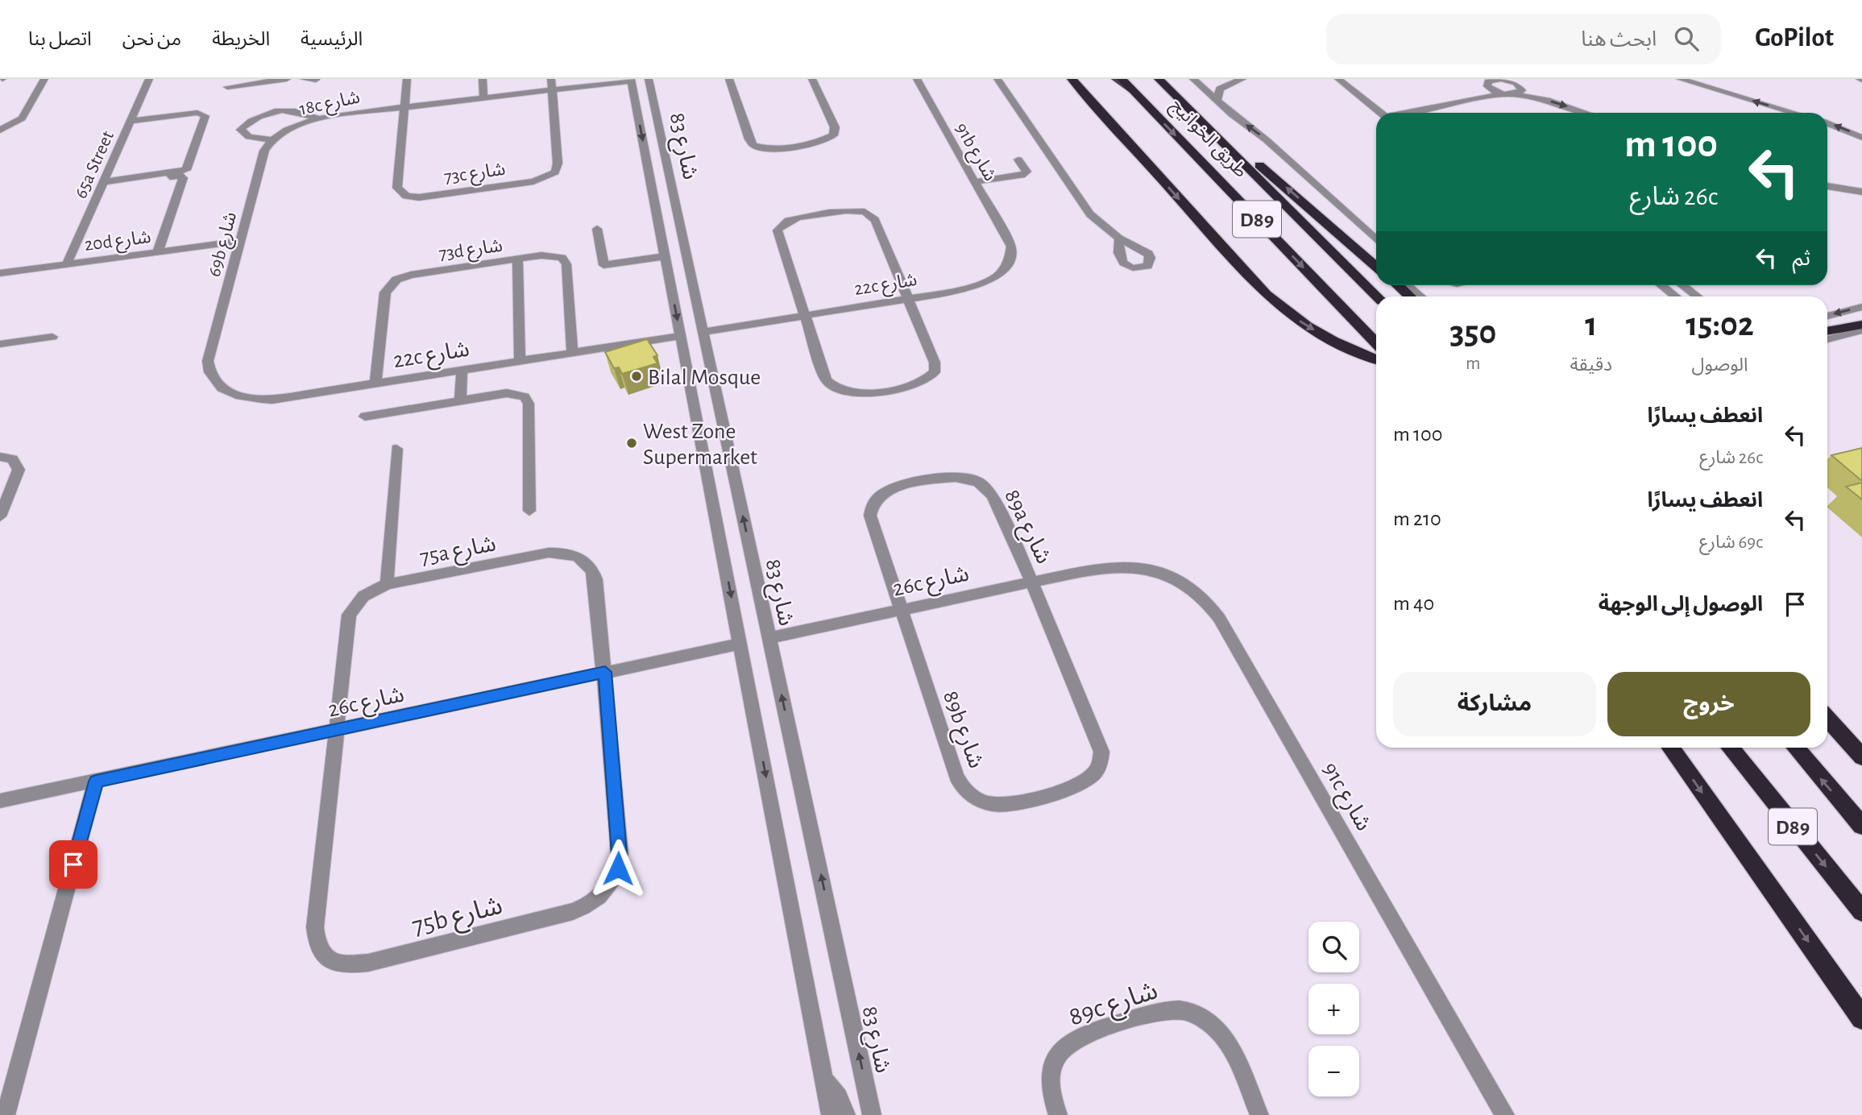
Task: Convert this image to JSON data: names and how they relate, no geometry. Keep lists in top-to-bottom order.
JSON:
{
  "streets": {
    "highway": ["طريق الخوانيج", "D89"],
    "street": [
      "18c شارع",
      "شارع 83",
      "91b شارع",
      "65a Street",
      "73c شارع",
      "20d شارع",
      "69b شارع",
      "73d شارع",
      "22c شارع",
      "89a شارع",
      "75a شارع",
      "26c شارع",
      "89b شارع",
      "91c شارع",
      "75b شارع",
      "89c شارع"
    ]
  },
  "crossings": [
    ["18c شارع", "شارع 83"],
    ["18c شارع", "73c شارع"],
    ["18c شارع", "69b شارع"],
    ["شارع 83", "22c شارع"],
    ["شارع 83", "26c شارع"],
    ["91b شارع", "22c شارع"],
    ["65a Street", "20d شارع"],
    ["20d شارع", "69b شارع"],
    ["69b شارع", "22c شارع"],
    ["73d شارع", "22c شارع"],
    ["89a شارع", "26c شارع"],
    ["89a شارع", "89b شارع"],
    ["75a شارع", "26c شارع"],
    ["75a شارع", "75b شارع"],
    ["26c شارع", "89b شارع"],
    ["26c شارع", "91c شارع"],
    ["26c شارع", "75b شارع"]
  ],
  "places": ["Bilal Mosque", "West Zone Supermarket"],
  "page": {
    "header": "GoPilot",
    "search": "ابحث هنا",
    "nav": [
      "الرئيسية",
      "الخريطة",
      "من نحن",
      "اتصل بنا"
    ],
    "turn": ["100 m", "26c شارع"],
    "then": "ثم",
    "eta": [
      "15:02",
      "الوصول",
      "1",
      "دقيقة",
      "350",
      "m"
    ],
    "list": [
      {
        "name": "انعطف يسارًا",
        "note": "26c شارع",
        "value": "100 m"
      },
      {
        "name": "انعطف يسارًا",
        "note": "69c شارع",
        "value": "210 m"
      },
      {
        "name": "الوصول إلى الوجهة",
        "value": "40 m"
      }
    ],
    "buttons": ["خروج", "مشاركة"],
    "map_buttons": ["+", "−"]
  }
}
